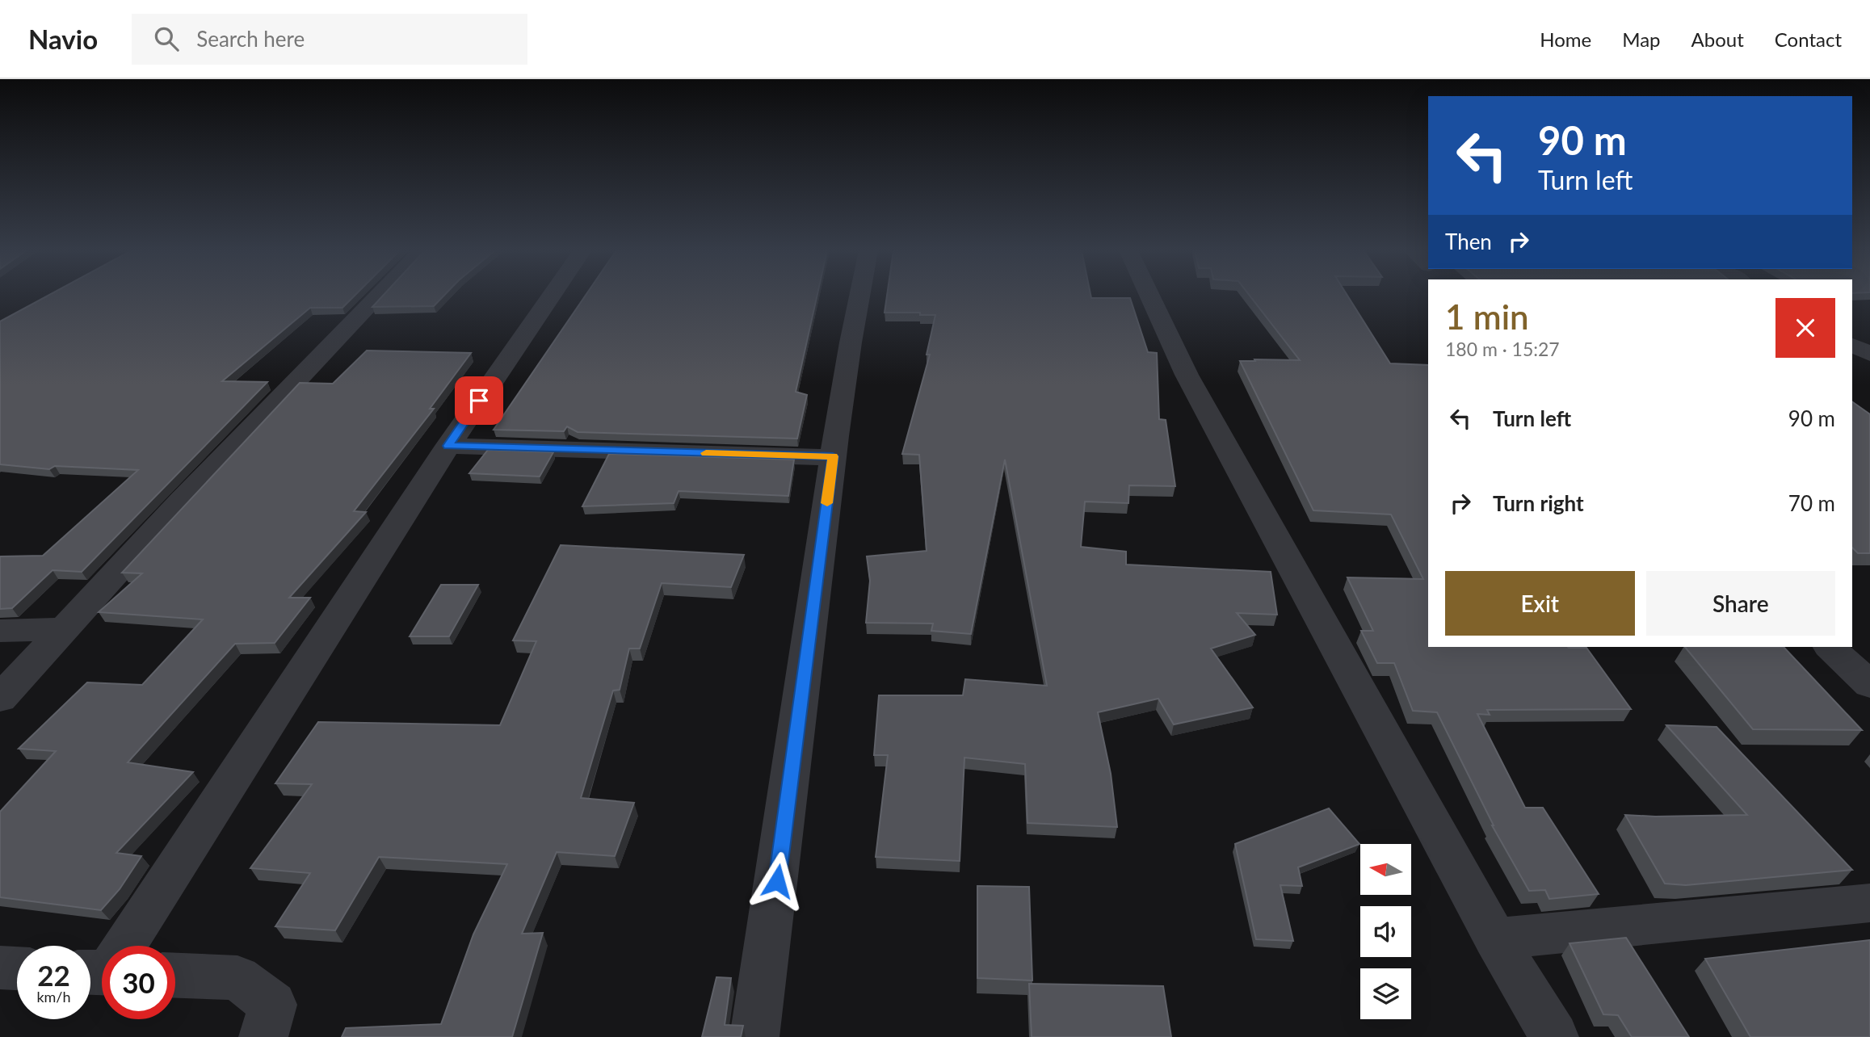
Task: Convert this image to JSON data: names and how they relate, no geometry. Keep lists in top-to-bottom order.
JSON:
{
  "north": "left",
  "page": {
    "header": "Navio",
    "search": "Search here",
    "nav": [
      "Home",
      "Map",
      "About",
      "Contact"
    ],
    "turn": ["90 m", "Turn left"],
    "then": "Then",
    "heading": ["1 min", "180 m · 15:27"],
    "list": [
      {
        "name": "Turn left",
        "value": "90 m"
      },
      {
        "name": "Turn right",
        "value": "70 m"
      }
    ],
    "buttons": ["Exit", "Share"],
    "speed": "22 km/h",
    "limit": "30"
  }
}
